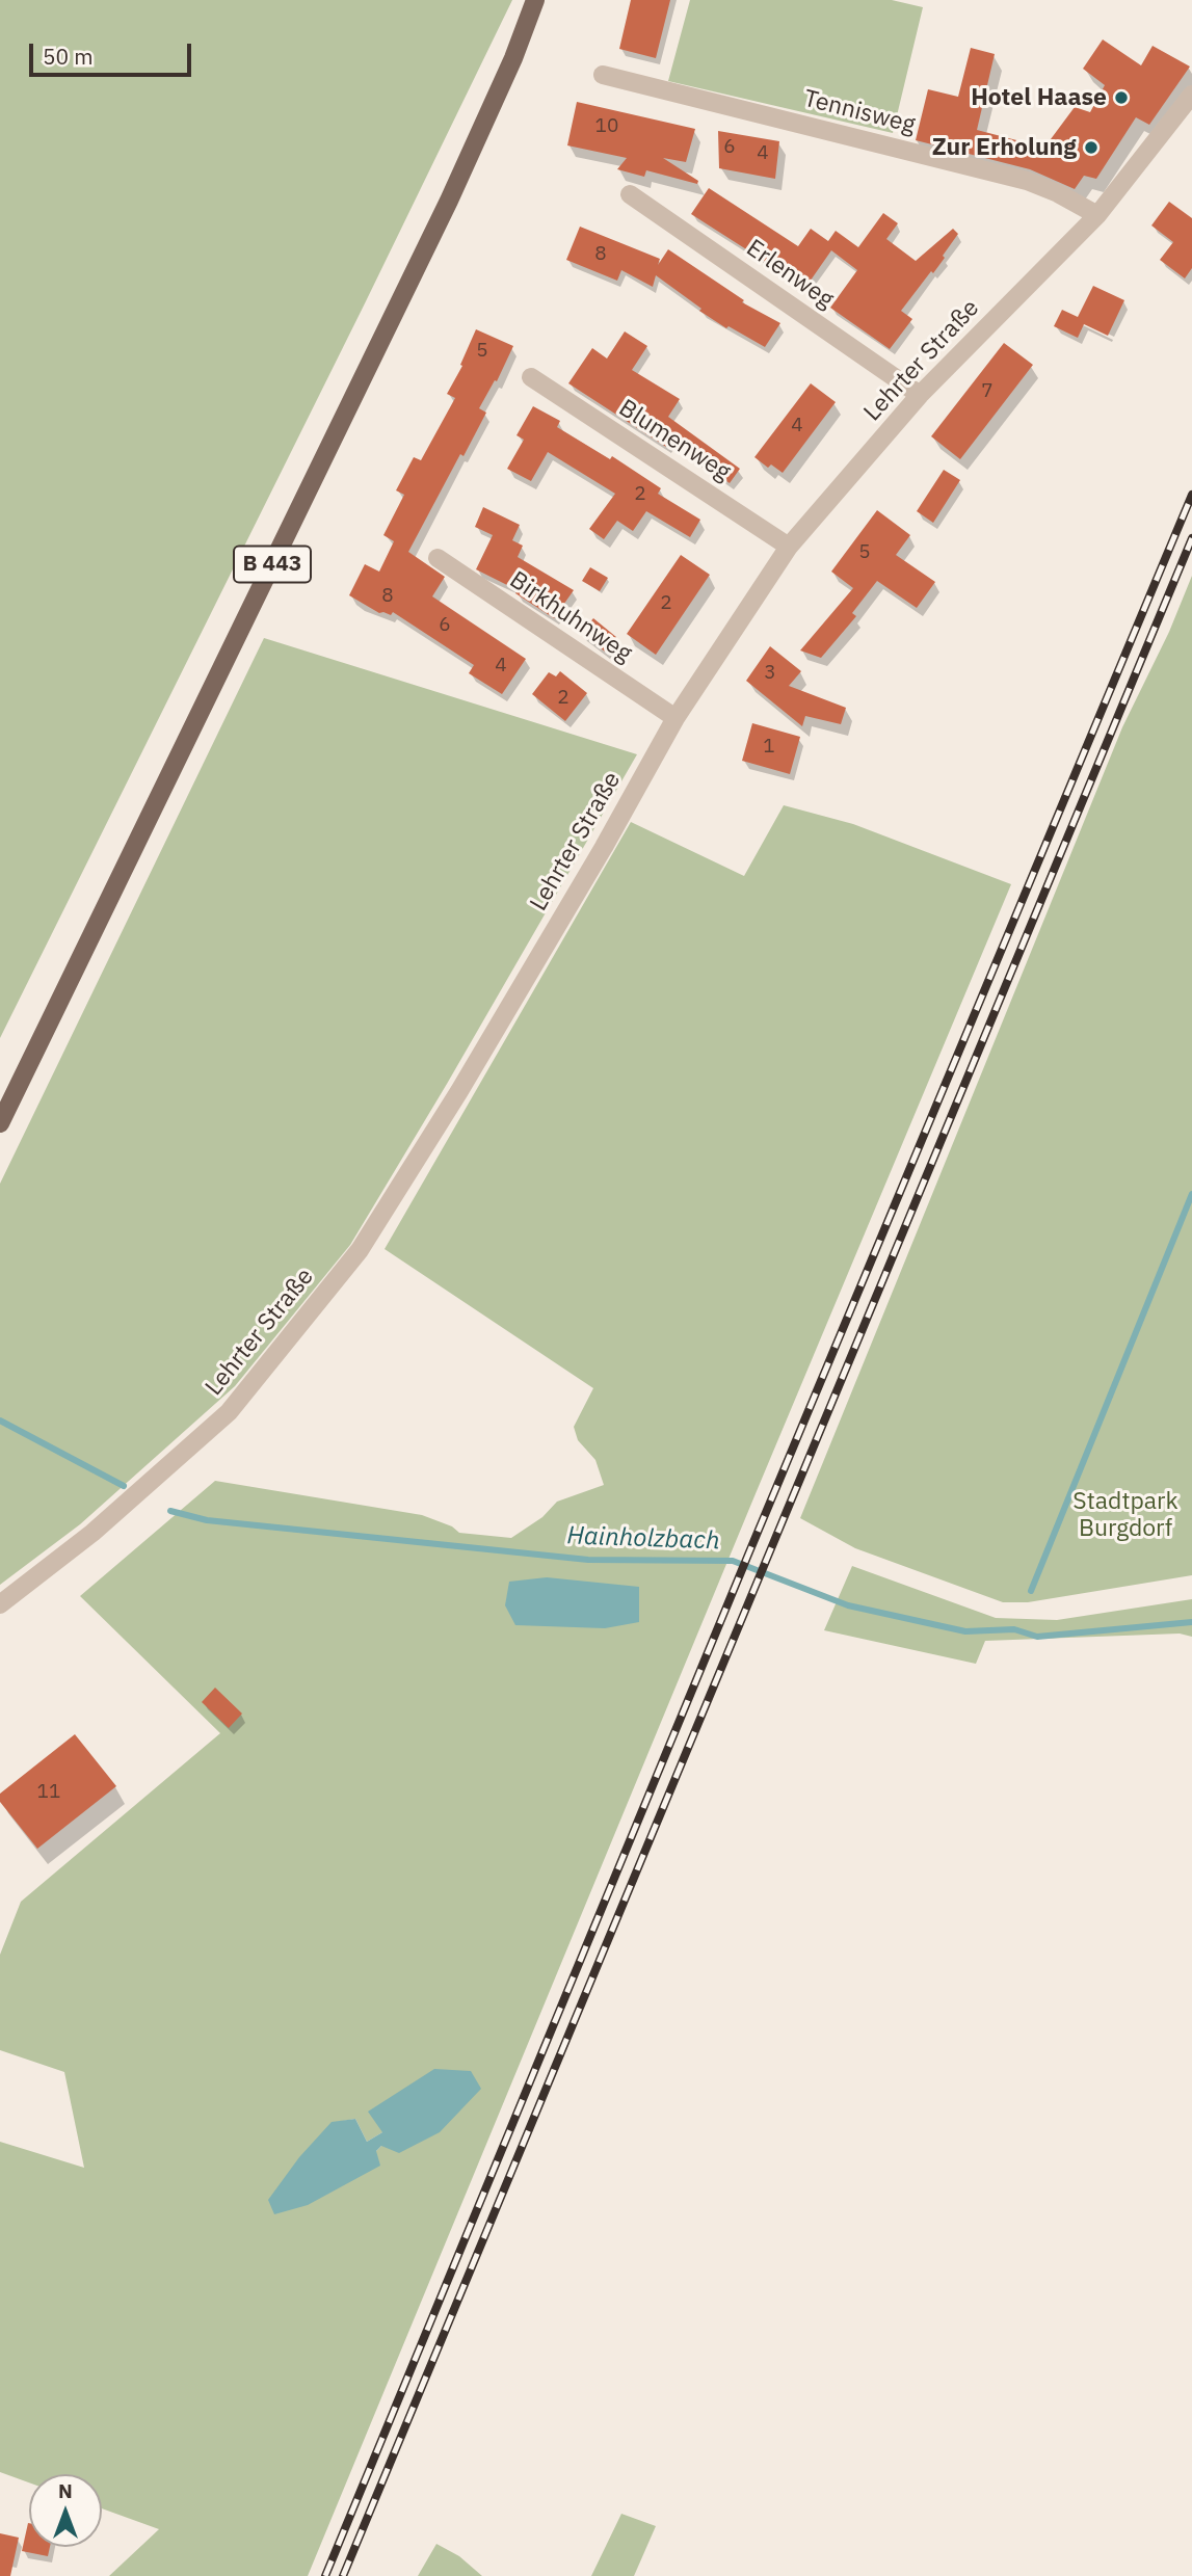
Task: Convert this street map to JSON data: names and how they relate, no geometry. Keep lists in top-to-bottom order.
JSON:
{
  "streets": {
    "main road": ["B 443"],
    "street": [
      "Tennisweg",
      "Erlenweg",
      "Lehrter Straße",
      "Blumenweg",
      "Birkhuhnweg"
    ]
  },
  "crossings": [
    ["Tennisweg", "Lehrter Straße"],
    ["Erlenweg", "Lehrter Straße"],
    ["Lehrter Straße", "Blumenweg"],
    ["Lehrter Straße", "Birkhuhnweg"]
  ],
  "water": ["Hainholzbach"],
  "parks": ["Stadtpark Burgdorf"],
  "places": ["Hotel Haase", "Zur Erholung"],
  "house_numbers": [
    "10",
    "6",
    "4",
    "8",
    "5",
    "7",
    "4",
    "2",
    "5",
    "8",
    "2",
    "6",
    "4",
    "3",
    "2",
    "1",
    "11"
  ],
  "scale_bar": "50 m",
  "north": "top"
}
